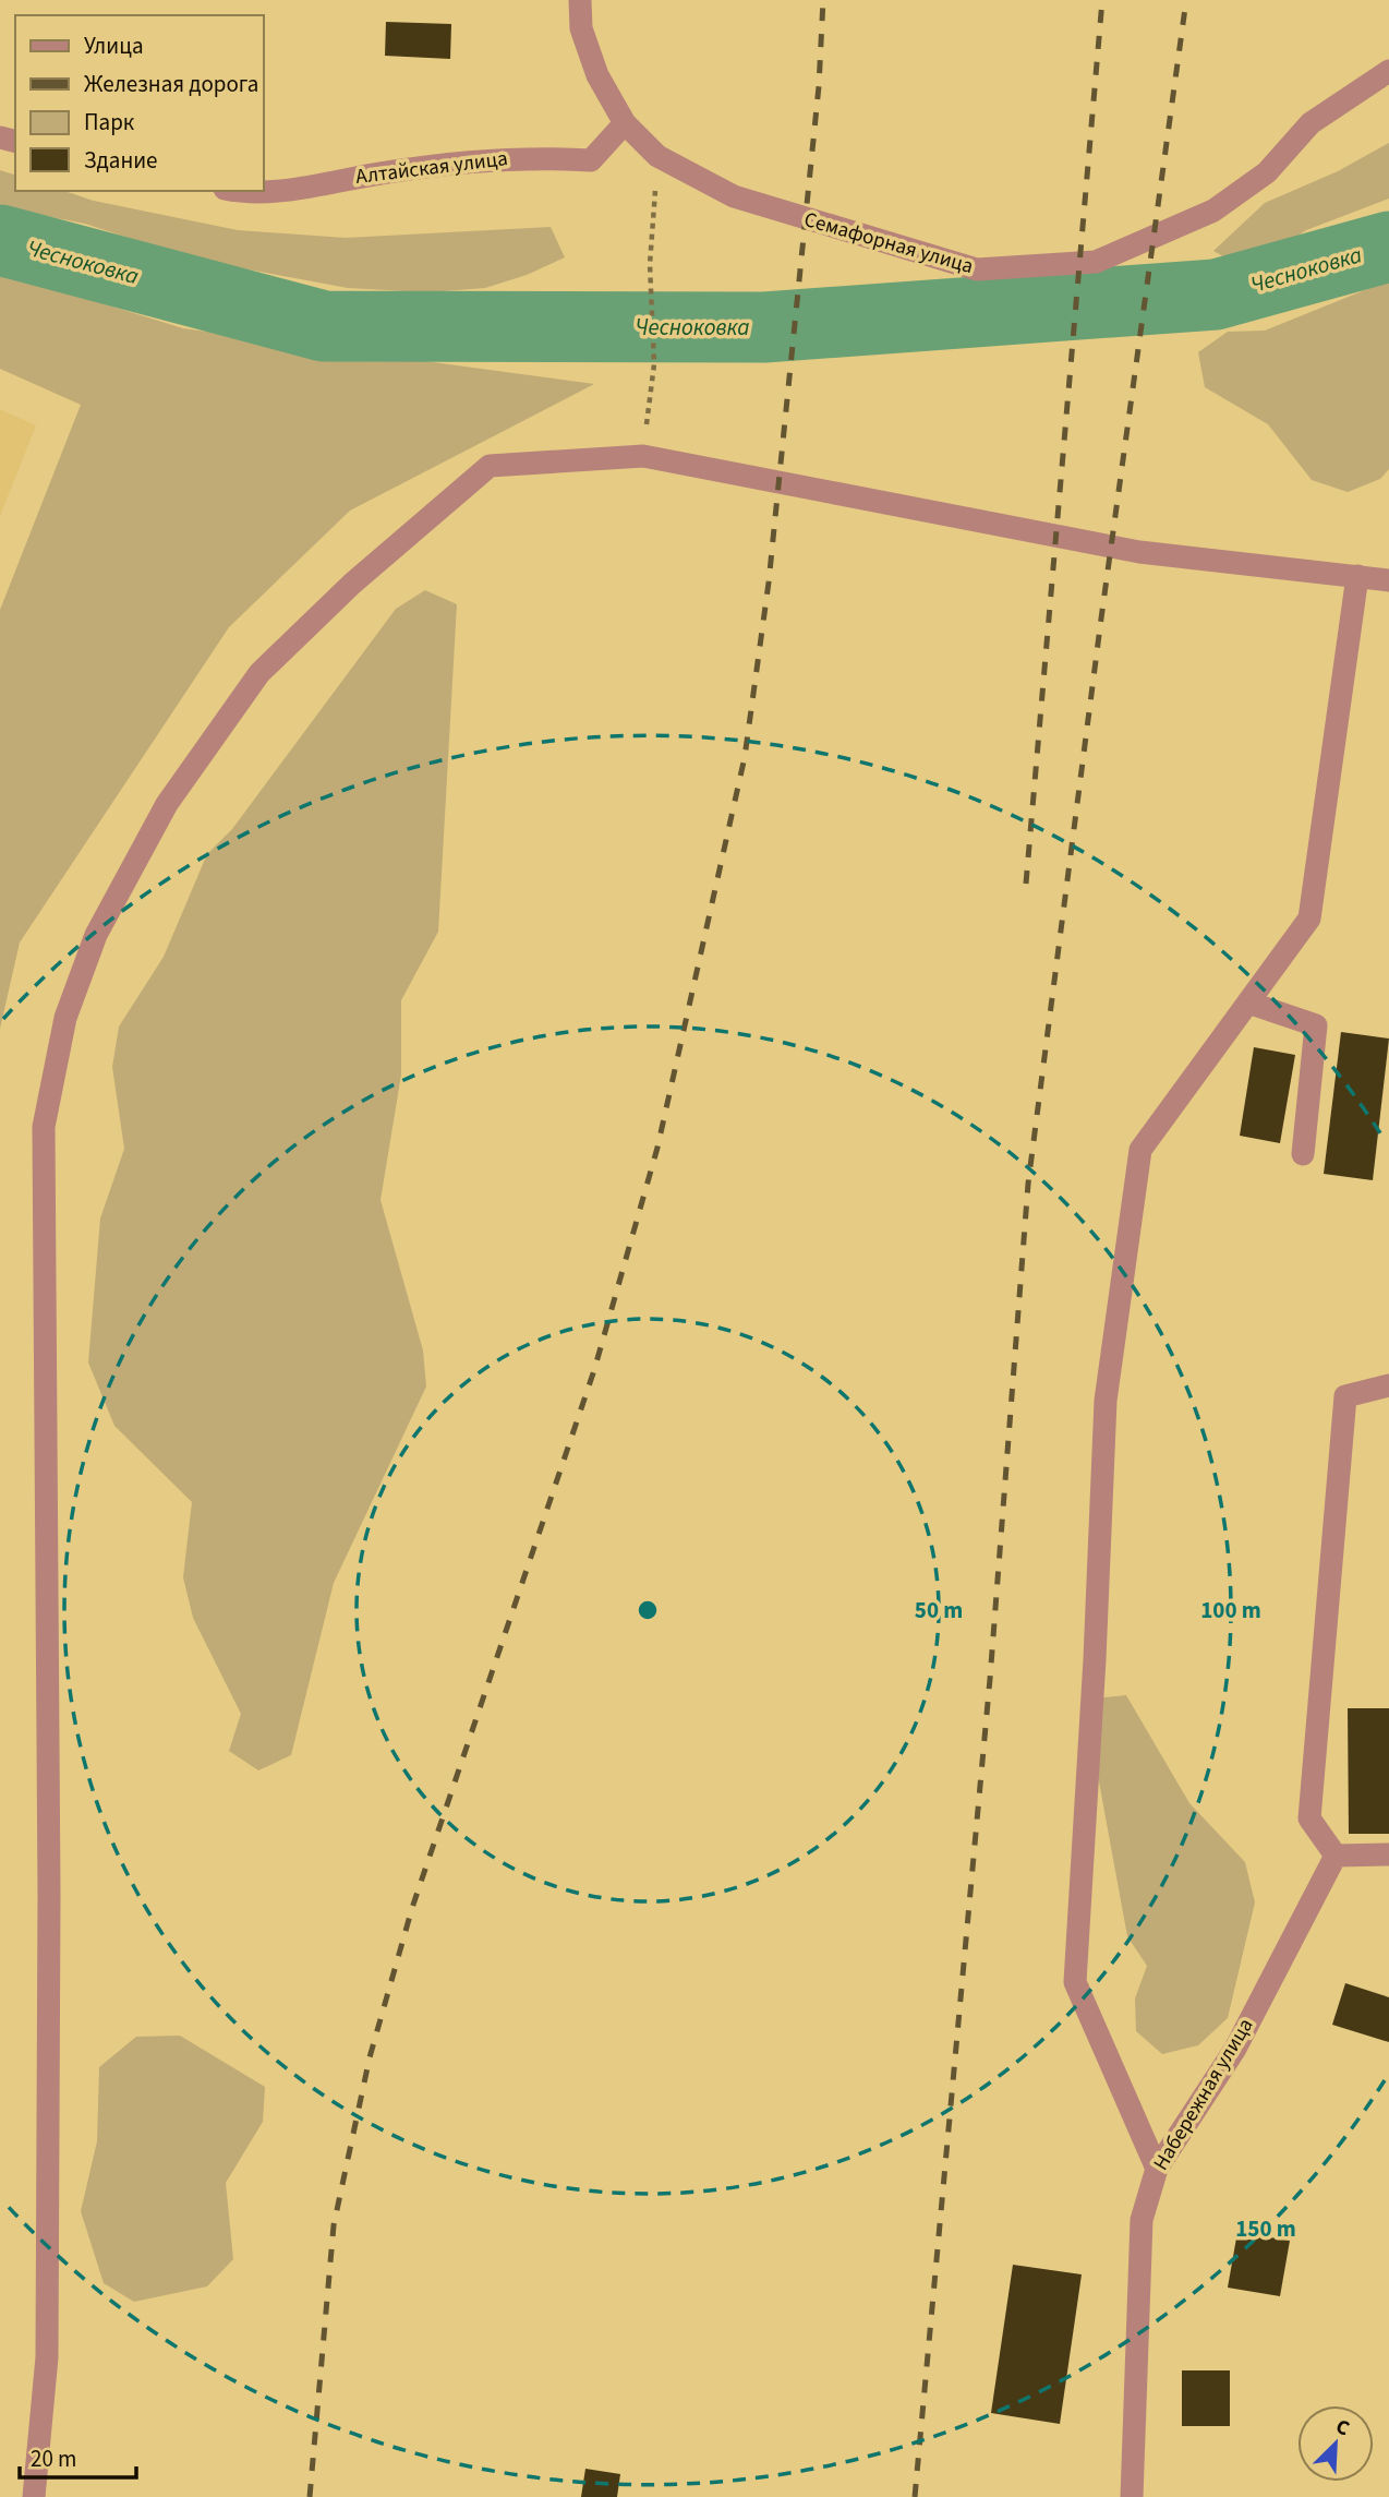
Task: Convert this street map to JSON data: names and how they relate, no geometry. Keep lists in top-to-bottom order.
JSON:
{
  "streets": {
    "street": ["Алтайская улица", "Семафорная улица", "Набережная улица"]
  },
  "crossings": [
    ["Алтайская улица", "Семафорная улица"]
  ],
  "water": ["Чесноковка"],
  "legend": [
    "Улица",
    "Железная дорога",
    "Парк",
    "Здание"
  ],
  "scale_bar": "20 m",
  "north": "top right",
  "rings": ["50 m", "100 m", "150 m"]
}
